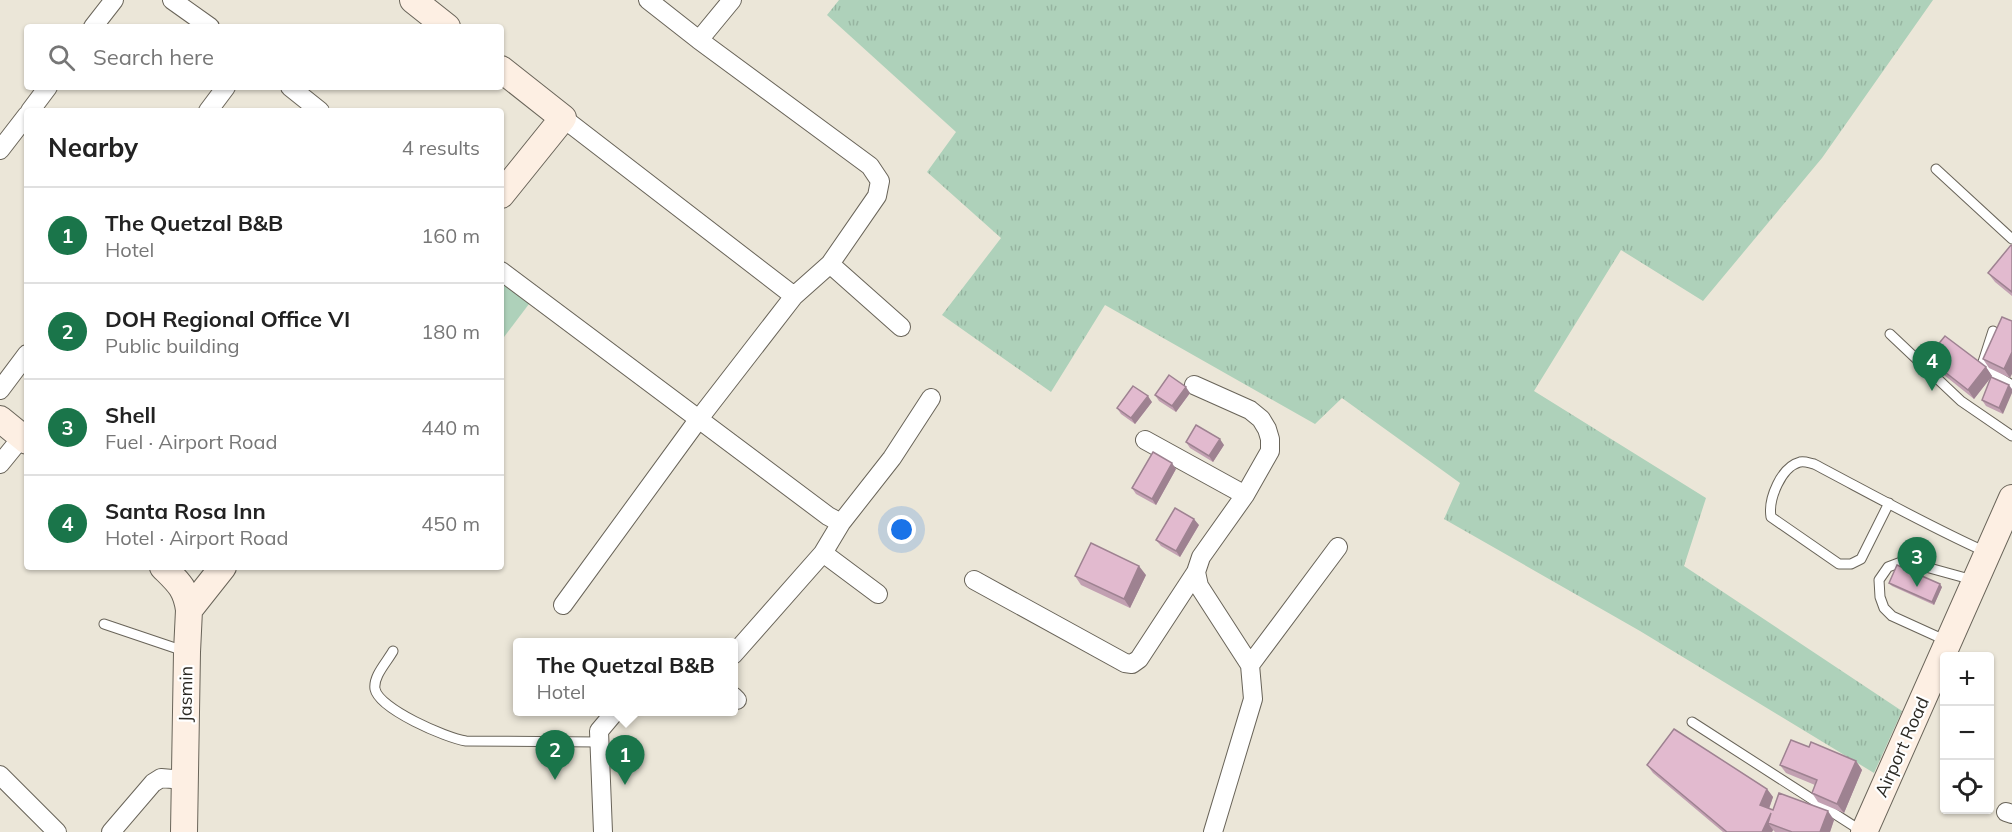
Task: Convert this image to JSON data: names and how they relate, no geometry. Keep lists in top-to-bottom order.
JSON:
{
  "streets": {
    "street": ["Jasmin", "Airport Road"]
  },
  "page": {
    "search": "Search here",
    "heading": ["Nearby", "4 results"],
    "list": [
      {
        "mark": "1",
        "name": "The Quetzal B&B",
        "note": "Hotel",
        "value": "160 m"
      },
      {
        "mark": "2",
        "name": "DOH Regional Office VI",
        "note": "Public building",
        "value": "180 m"
      },
      {
        "mark": "3",
        "name": "Shell",
        "note": "Fuel · Airport Road",
        "value": "440 m"
      },
      {
        "mark": "4",
        "name": "Santa Rosa Inn",
        "note": "Hotel · Airport Road",
        "value": "450 m"
      }
    ],
    "pins": [
      "4",
      "3",
      "2",
      "1"
    ],
    "popup": ["The Quetzal B&B", "Hotel"],
    "map_buttons": ["+", "−"]
  }
}
